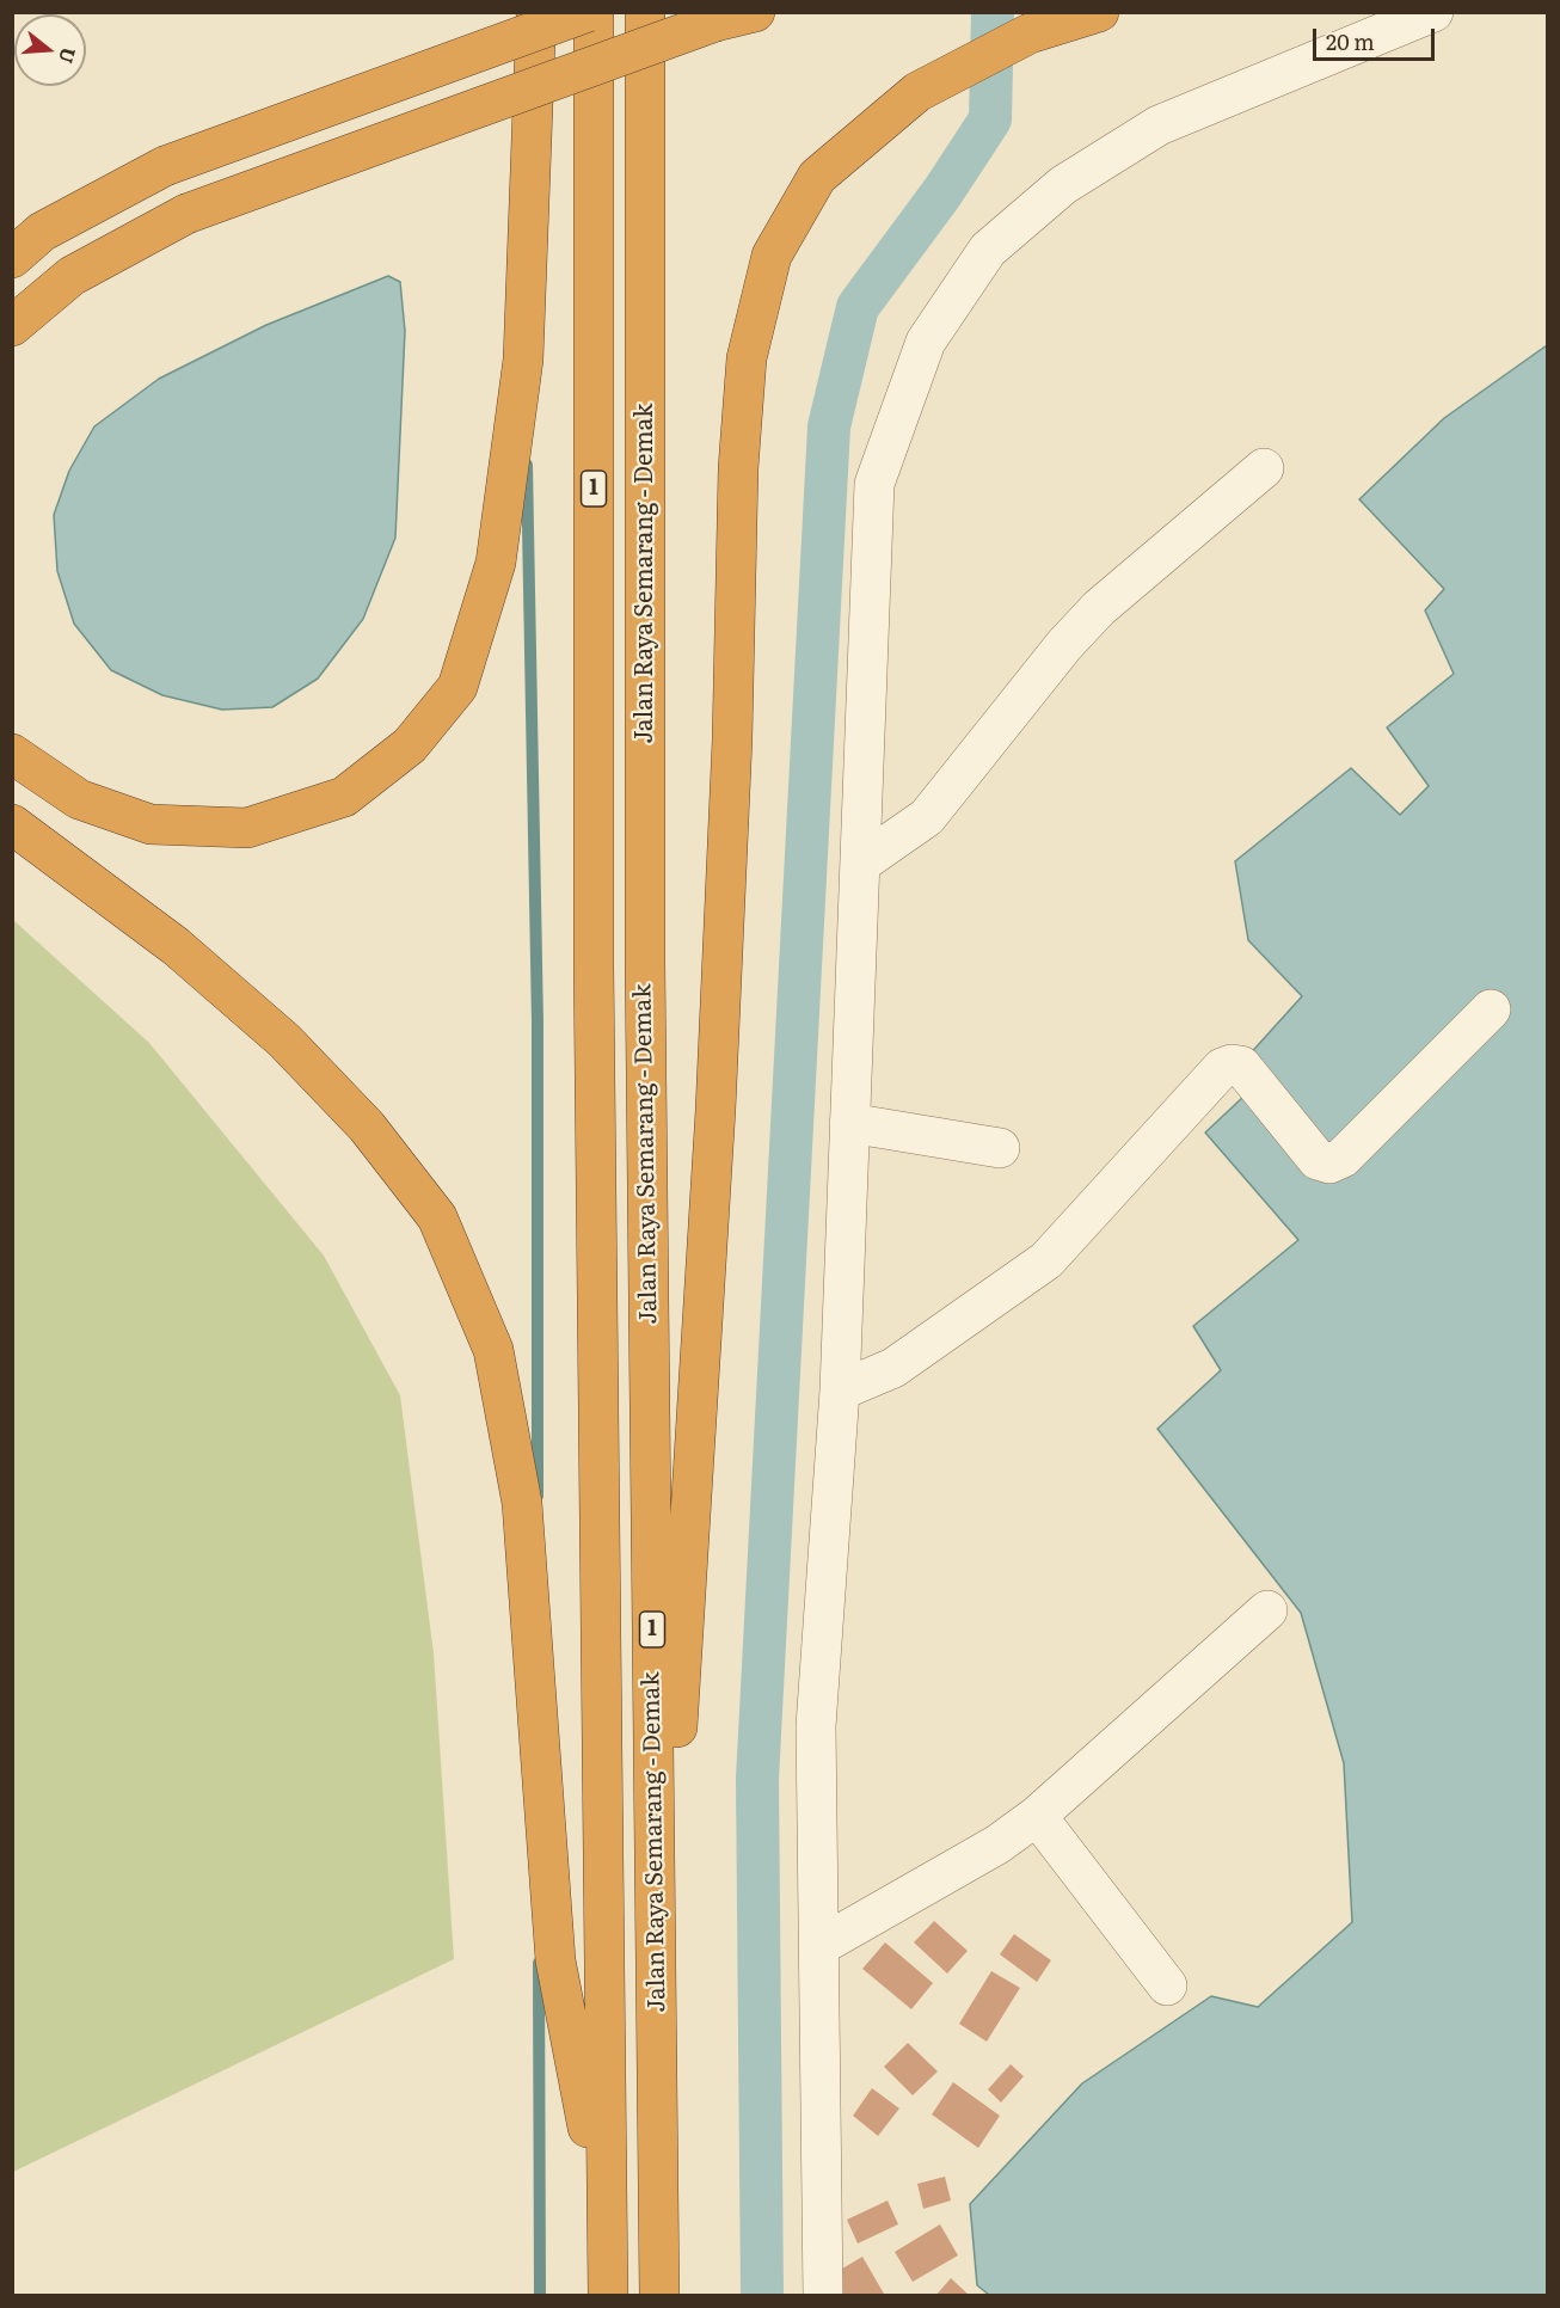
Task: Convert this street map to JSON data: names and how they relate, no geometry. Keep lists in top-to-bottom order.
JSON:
{
  "streets": {
    "highway": ["1", "Jalan Raya Semarang - Demak"]
  },
  "scale_bar": "20 m",
  "north": "right"
}
